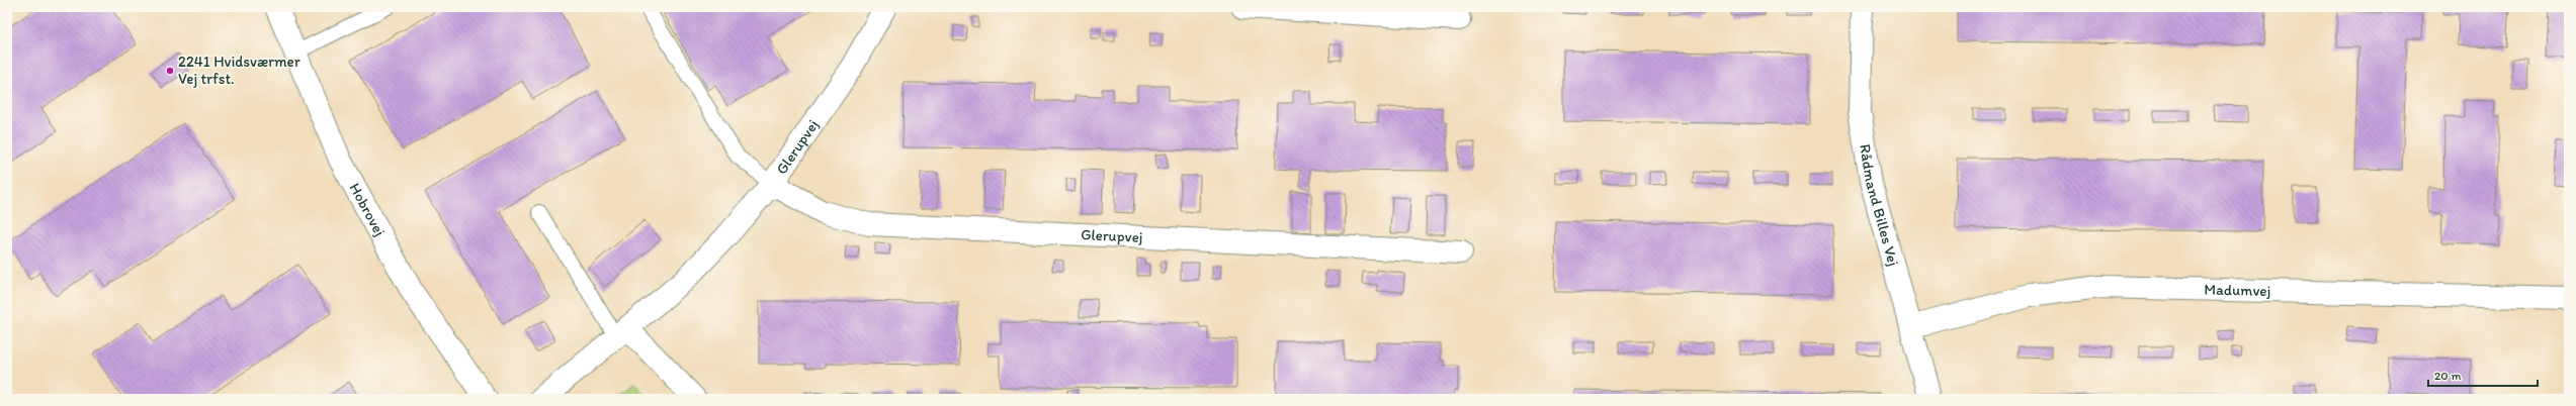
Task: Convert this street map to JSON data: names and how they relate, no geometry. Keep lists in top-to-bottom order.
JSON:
{
  "streets": {
    "street": [
      "Glerupvej",
      "Rådmand Billes Vej",
      "Hobrovej",
      "Madumvej"
    ]
  },
  "crossings": [
    ["Rådmand Billes Vej", "Madumvej"]
  ],
  "places": ["2241 Hvidsværmer Vej trfst."],
  "scale_bar": "20 m"
}
